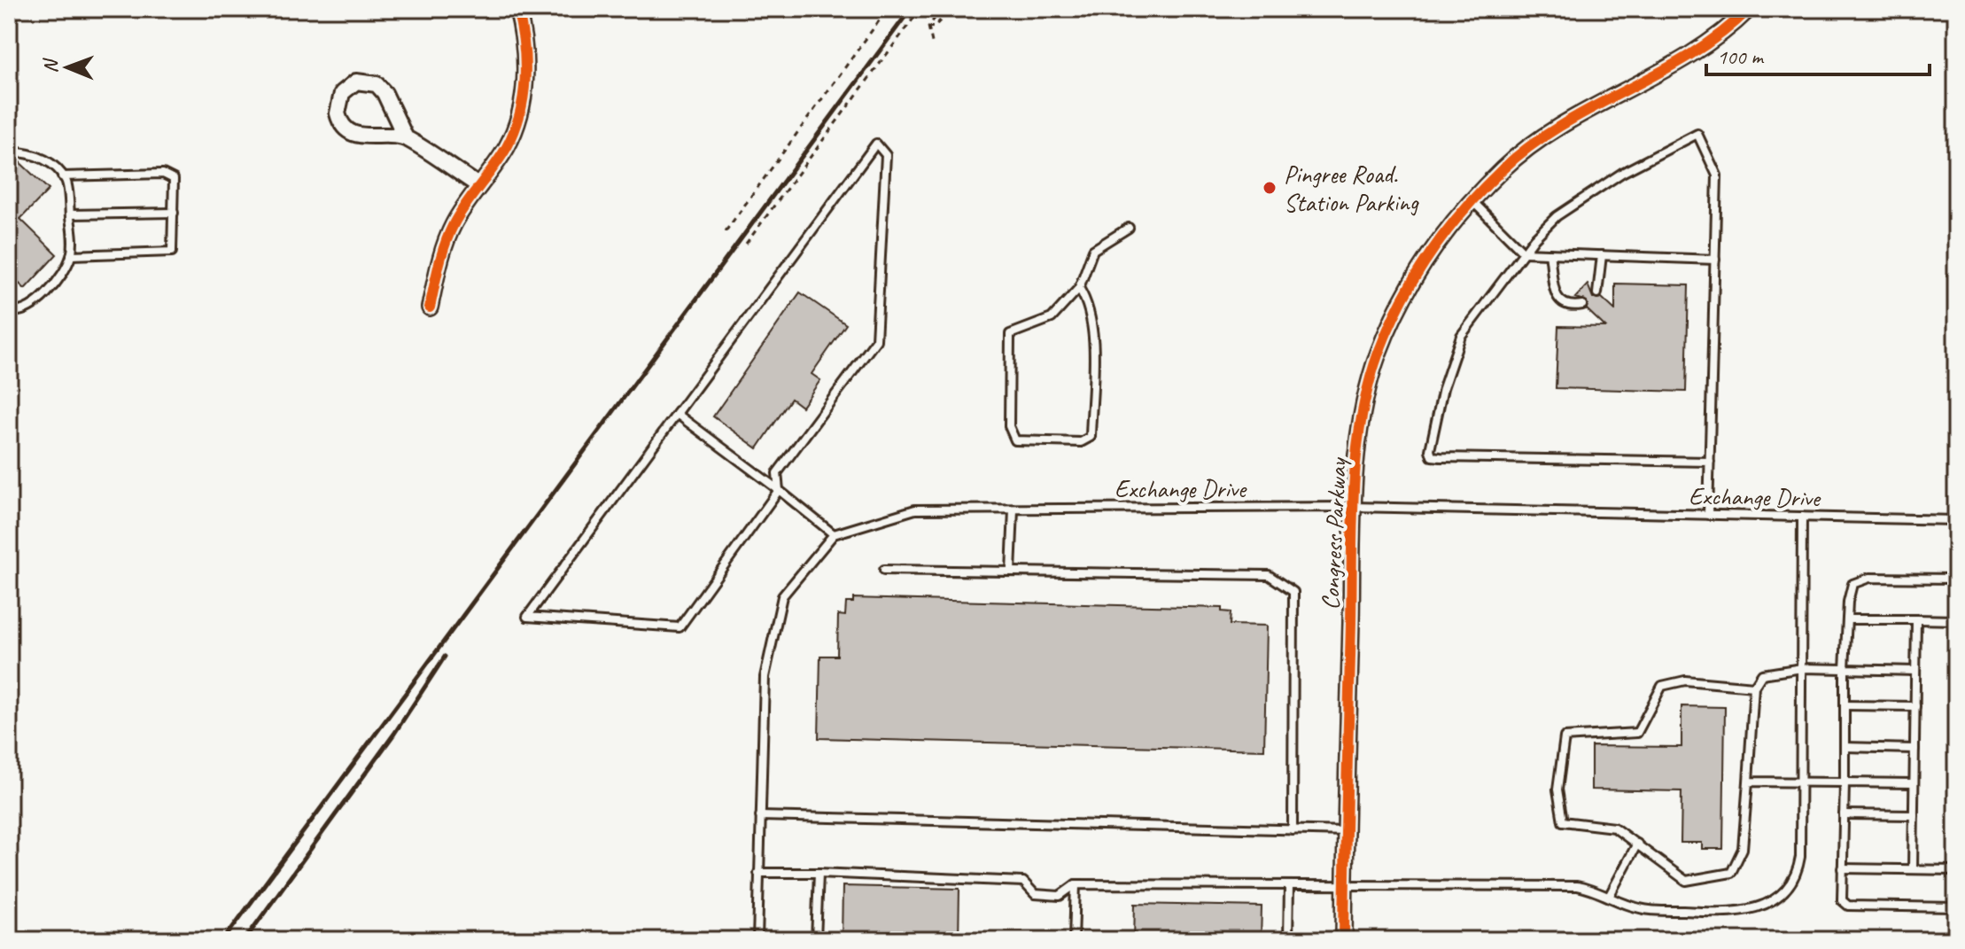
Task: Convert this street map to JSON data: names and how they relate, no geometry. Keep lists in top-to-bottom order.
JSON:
{
  "streets": {
    "street": ["Congress Parkway"],
    "lane": ["Exchange Drive"]
  },
  "crossings": [
    ["Exchange Drive", "Congress Parkway"]
  ],
  "places": ["Pingree Road. Station Parking"],
  "scale_bar": "100 m",
  "north": "left"
}
